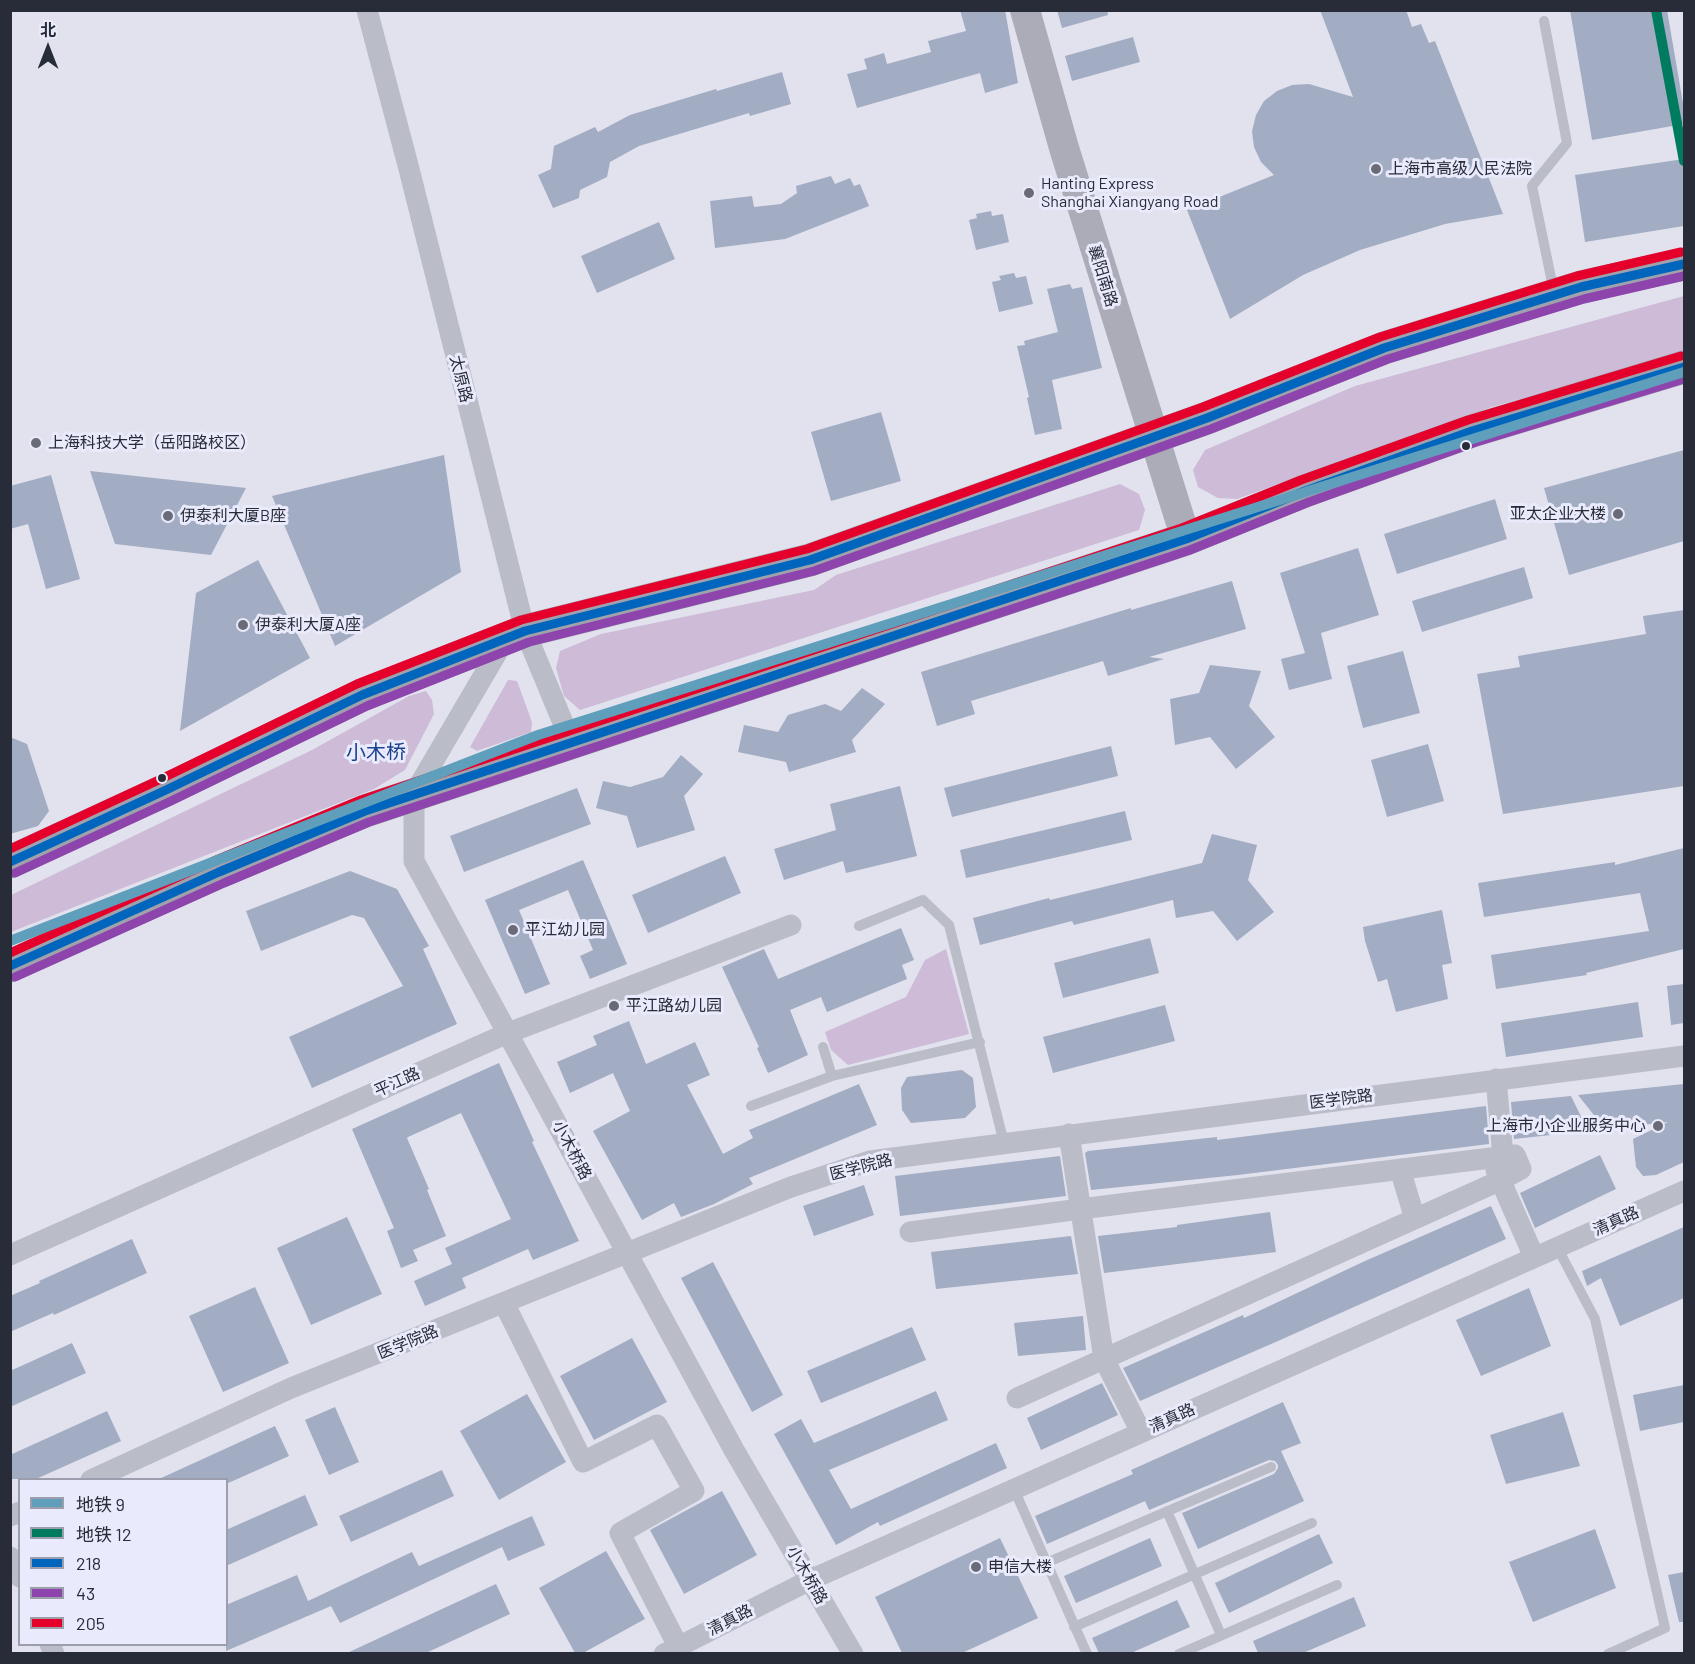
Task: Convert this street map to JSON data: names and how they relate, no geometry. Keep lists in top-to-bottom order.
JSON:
{
  "streets": {
    "street": [
      "襄阳南路",
      "太原路",
      "平江路",
      "医学院路",
      "小木桥路",
      "清真路"
    ]
  },
  "crossings": [
    ["平江路", "小木桥路"],
    ["医学院路", "小木桥路"],
    ["小木桥路", "清真路"]
  ],
  "districts": ["小木桥"],
  "places": [
    "上海市高级人民法院",
    "Hanting Express Shanghai Xiangyang Road",
    "上海科技大学（岳阳路校区）",
    "亚太企业大楼",
    "伊泰利大厦B座",
    "伊泰利大厦A座",
    "平江幼儿园",
    "平江路幼儿园",
    "上海市小企业服务中心",
    "申信大楼"
  ],
  "lines": [
    "metro line 12",
    "transit line 205",
    "transit line 218",
    "transit line 43",
    "metro line 9"
  ],
  "legend": [
    "地铁 9",
    "地铁 12",
    "218",
    "43",
    "205"
  ],
  "north": "top"
}
